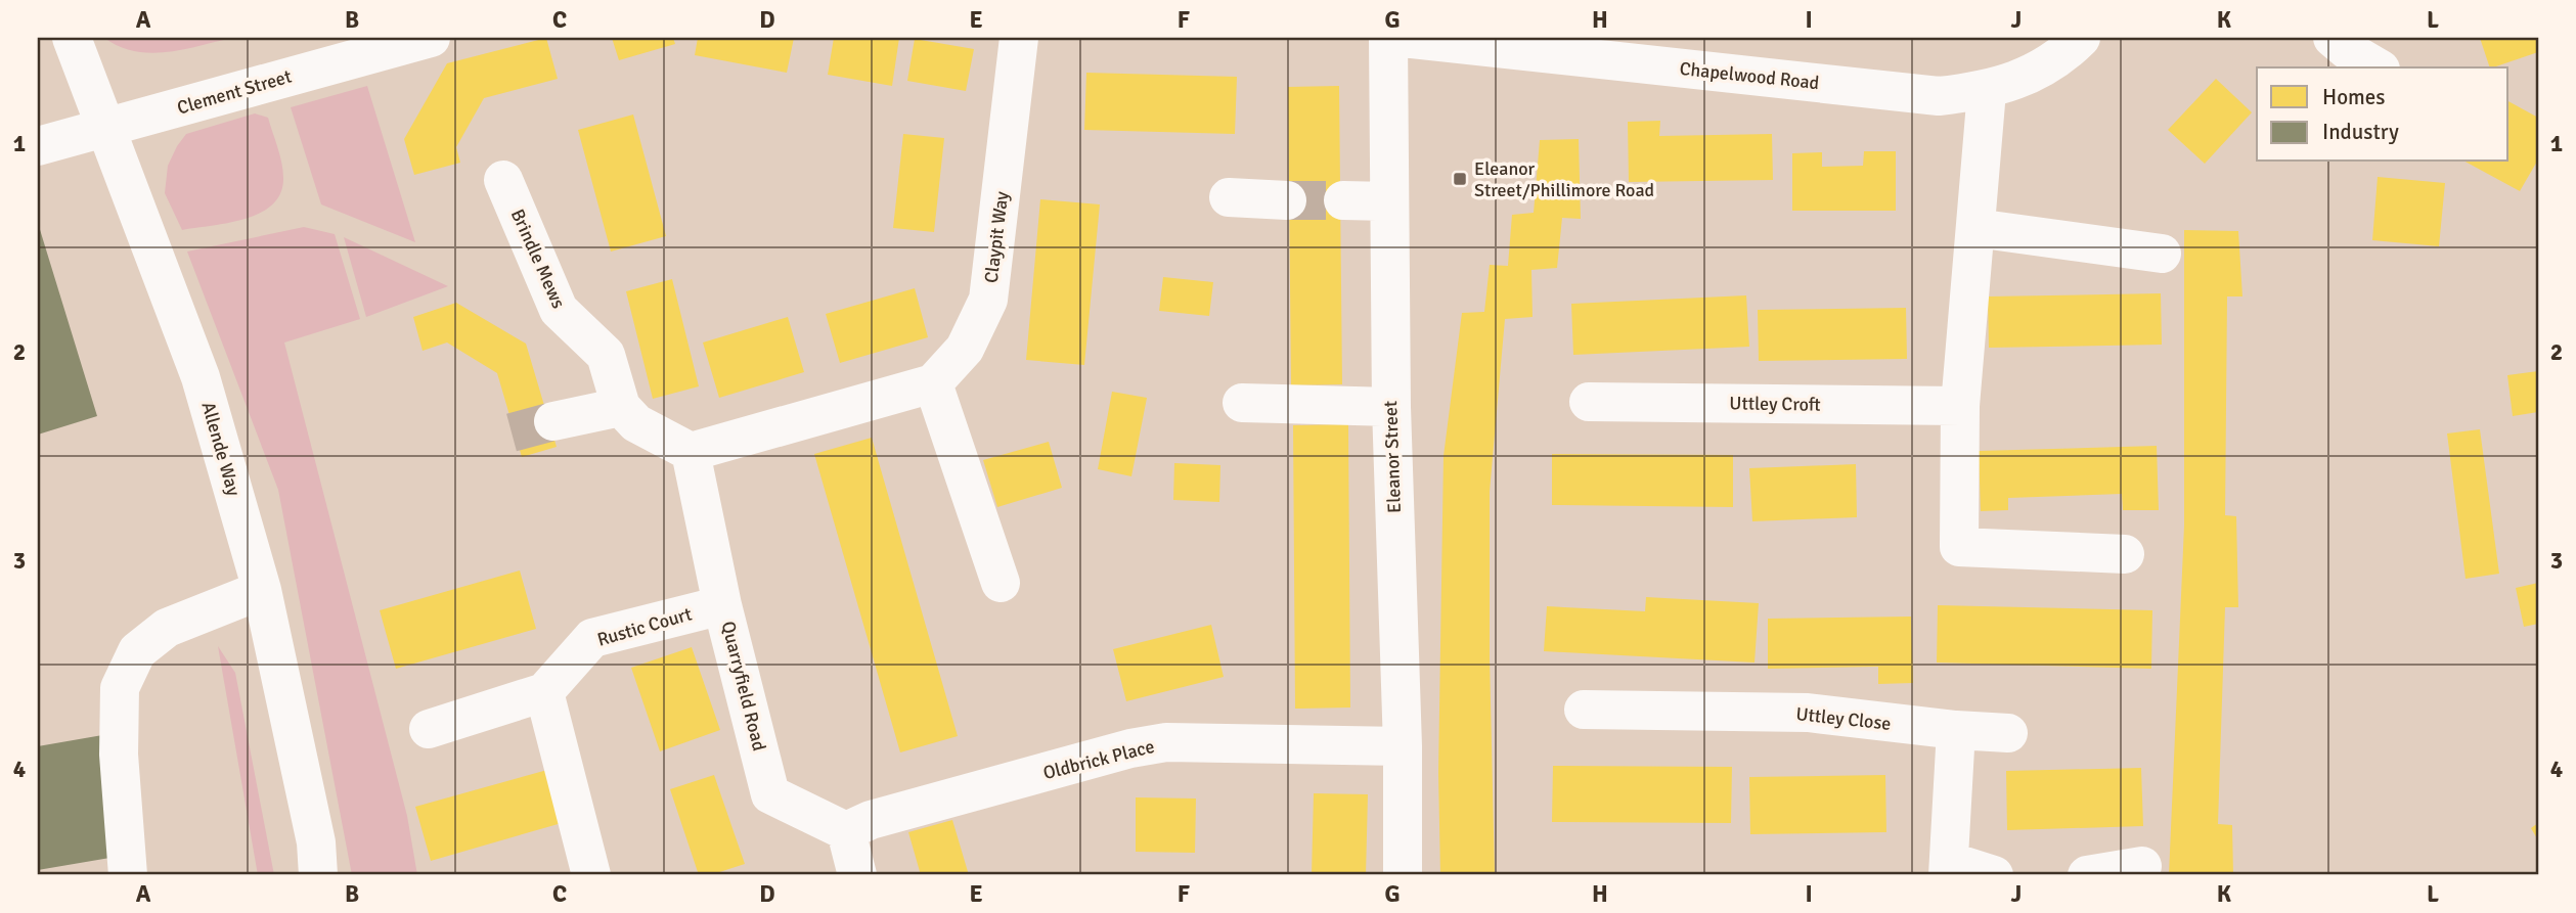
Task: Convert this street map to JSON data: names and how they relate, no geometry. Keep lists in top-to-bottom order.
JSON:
{
  "streets": {
    "street": [
      "Chapelwood Road",
      "Clement Street",
      "Claypit Way",
      "Brindle Mews",
      "Uttley Croft",
      "Allende Way",
      "Eleanor Street",
      "Rustic Court",
      "Quarryfield Road",
      "Uttley Close",
      "Oldbrick Place"
    ]
  },
  "crossings": [
    ["Clement Street", "Allende Way"],
    ["Eleanor Street", "Oldbrick Place"],
    ["Rustic Court", "Quarryfield Road"],
    ["Quarryfield Road", "Oldbrick Place"]
  ],
  "places": {
    "transit": ["Eleanor Street/Phillimore Road"]
  },
  "legend": ["Homes", "Industry"],
  "grid": {
    "columns": [
      "A",
      "B",
      "C",
      "D",
      "E",
      "F",
      "G",
      "H",
      "I",
      "J",
      "K",
      "L"
    ],
    "rows": [
      "1",
      "2",
      "3",
      "4"
    ]
  }
}
